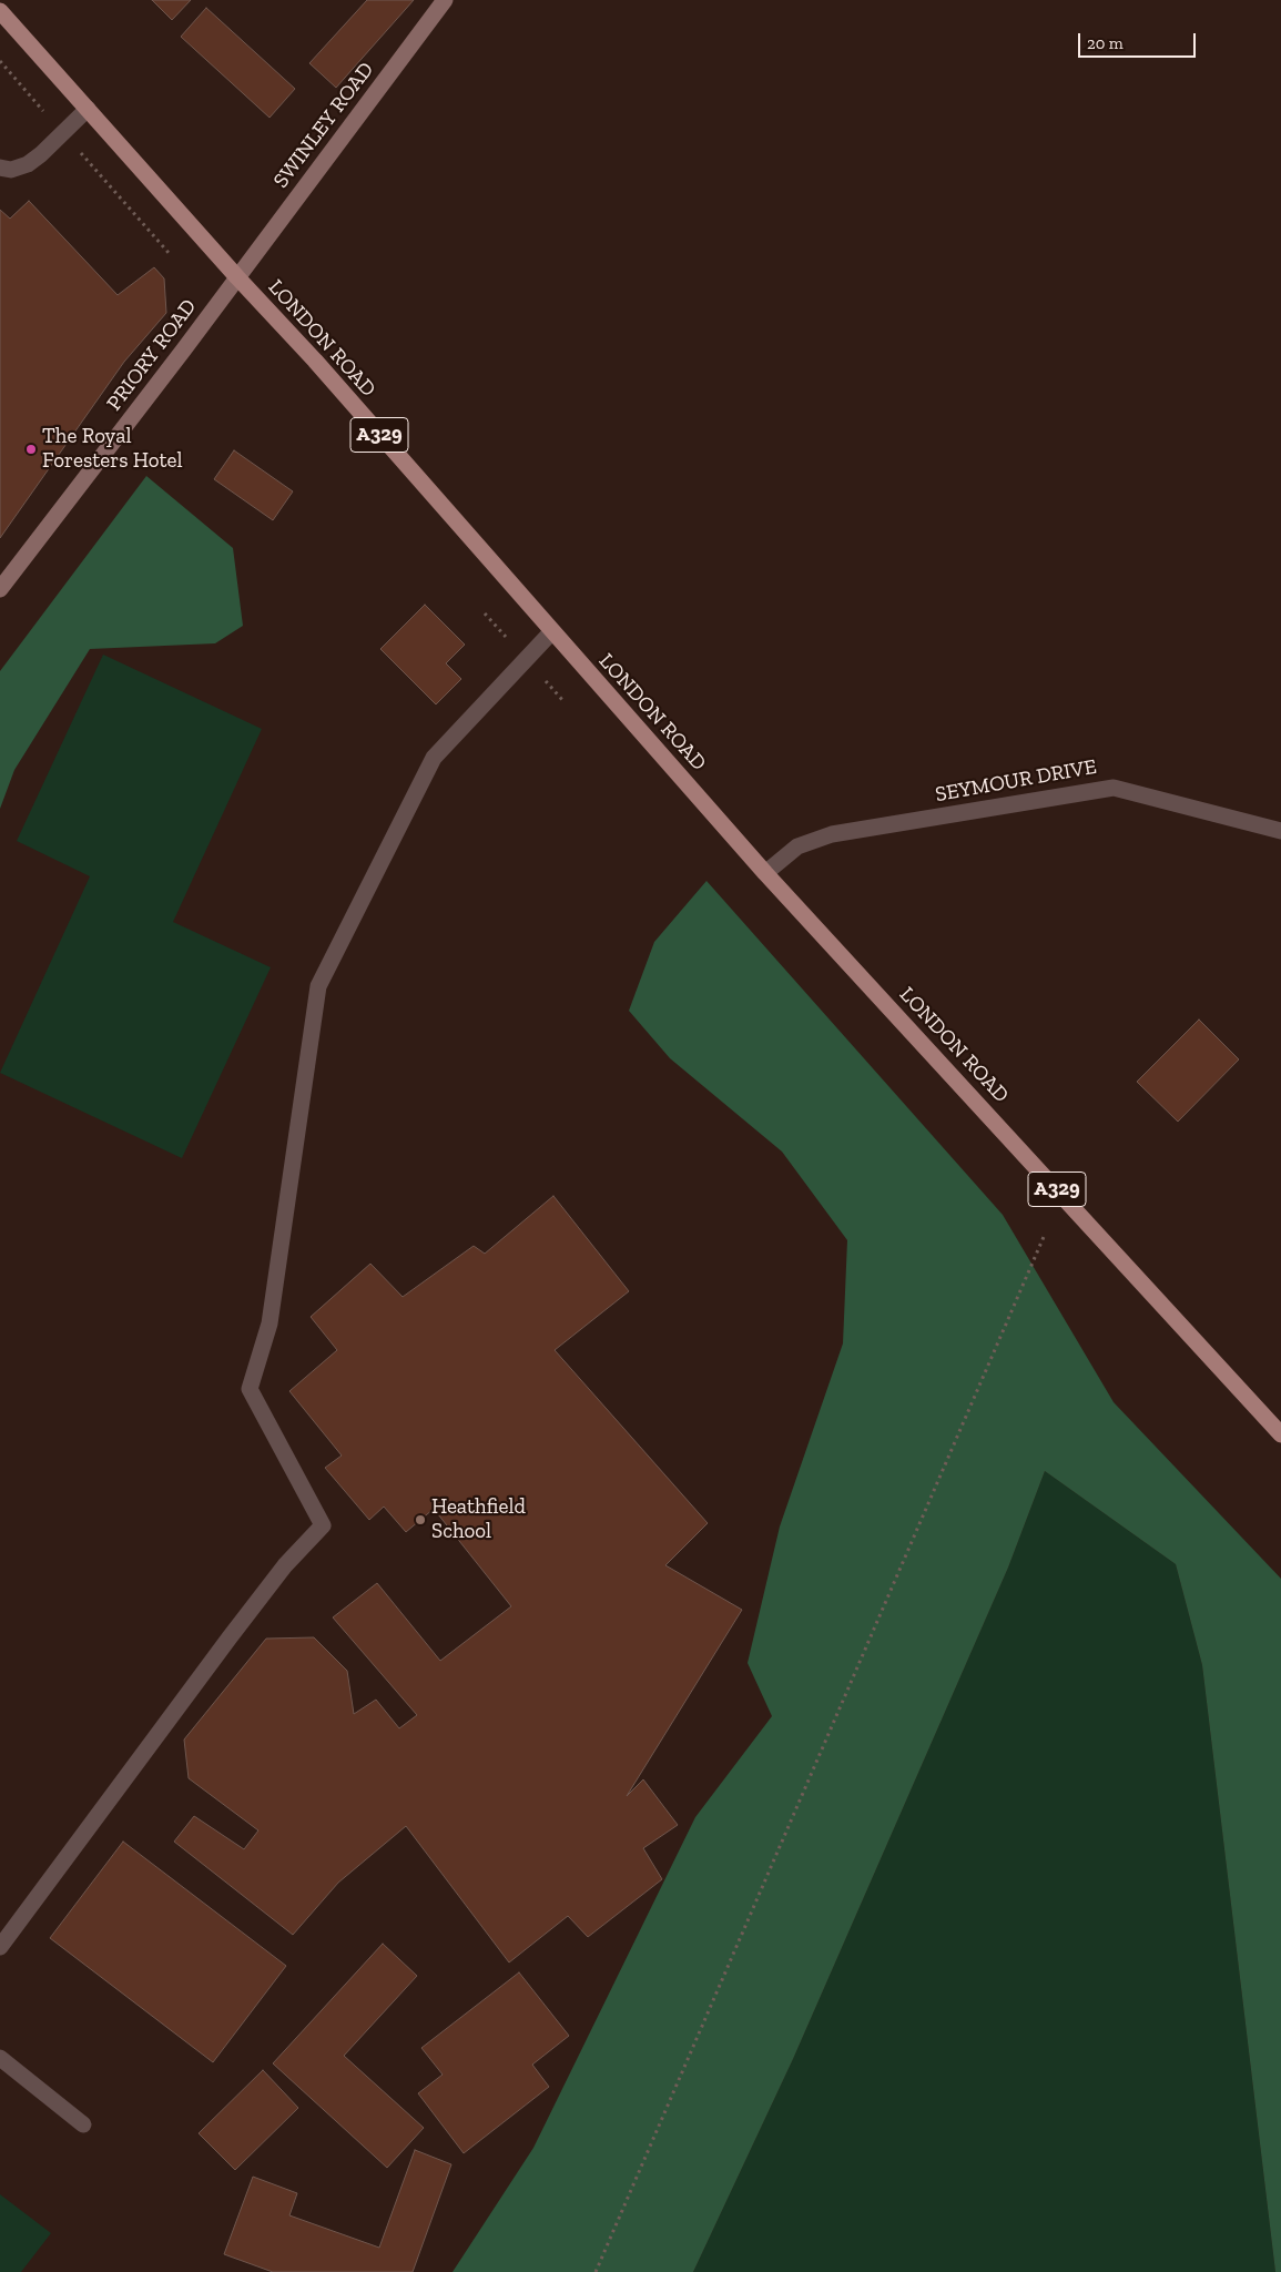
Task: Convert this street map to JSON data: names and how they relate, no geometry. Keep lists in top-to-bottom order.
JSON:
{
  "streets": {
    "main road": [
      "SWINLEY ROAD",
      "LONDON ROAD",
      "PRIORY ROAD",
      "A329"
    ],
    "street": ["SEYMOUR DRIVE"]
  },
  "crossings": [
    ["SWINLEY ROAD", "LONDON ROAD"],
    ["SWINLEY ROAD", "PRIORY ROAD"],
    ["LONDON ROAD", "PRIORY ROAD"],
    ["LONDON ROAD", "SEYMOUR DRIVE"]
  ],
  "places": ["The Royal Foresters Hotel", "Heathfield School"],
  "scale_bar": "20 m"
}
